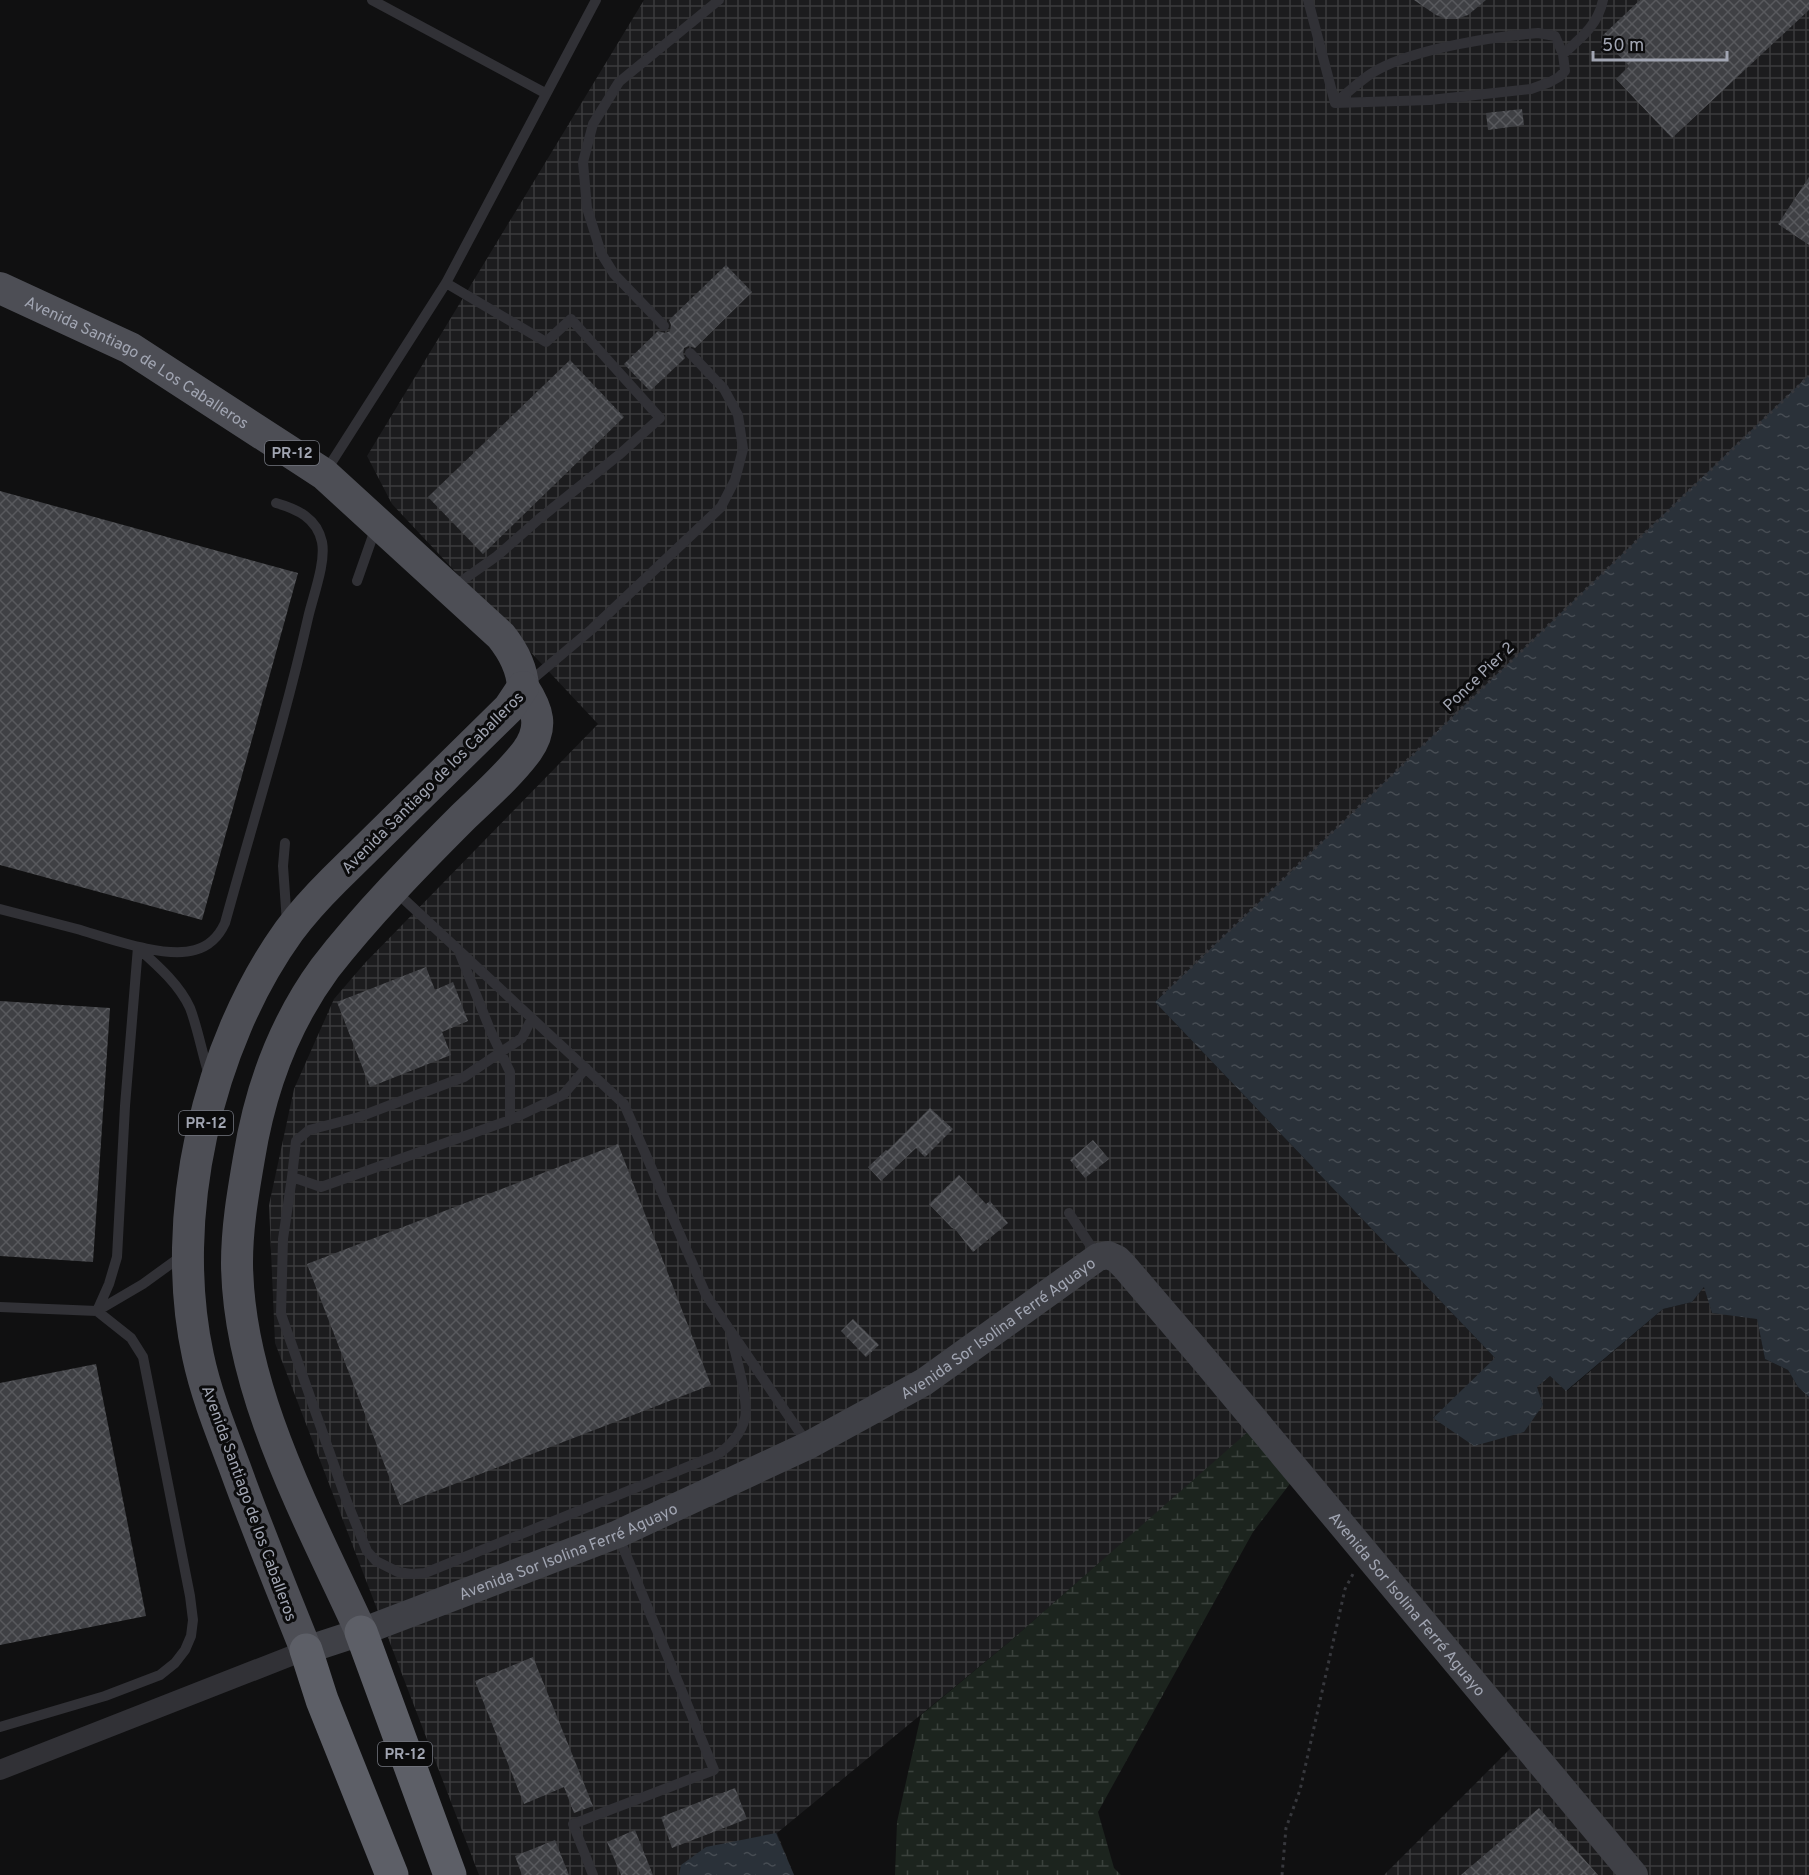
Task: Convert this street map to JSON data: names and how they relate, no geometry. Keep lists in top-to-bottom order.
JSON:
{
  "streets": {
    "highway": ["PR-12", "Avenida Santiago de los Caballeros"],
    "main road": ["Avenida Santiago de Los Caballeros"],
    "street": ["Avenida Sor Isolina Ferré Aguayo"],
    "path": ["Ponce Pier 2"]
  },
  "crossings": [
    ["Avenida Santiago de Los Caballeros", "Avenida Santiago de los Caballeros"],
    ["Avenida Santiago de los Caballeros", "Avenida Sor Isolina Ferré Aguayo"]
  ],
  "scale_bar": "50 m"
}
